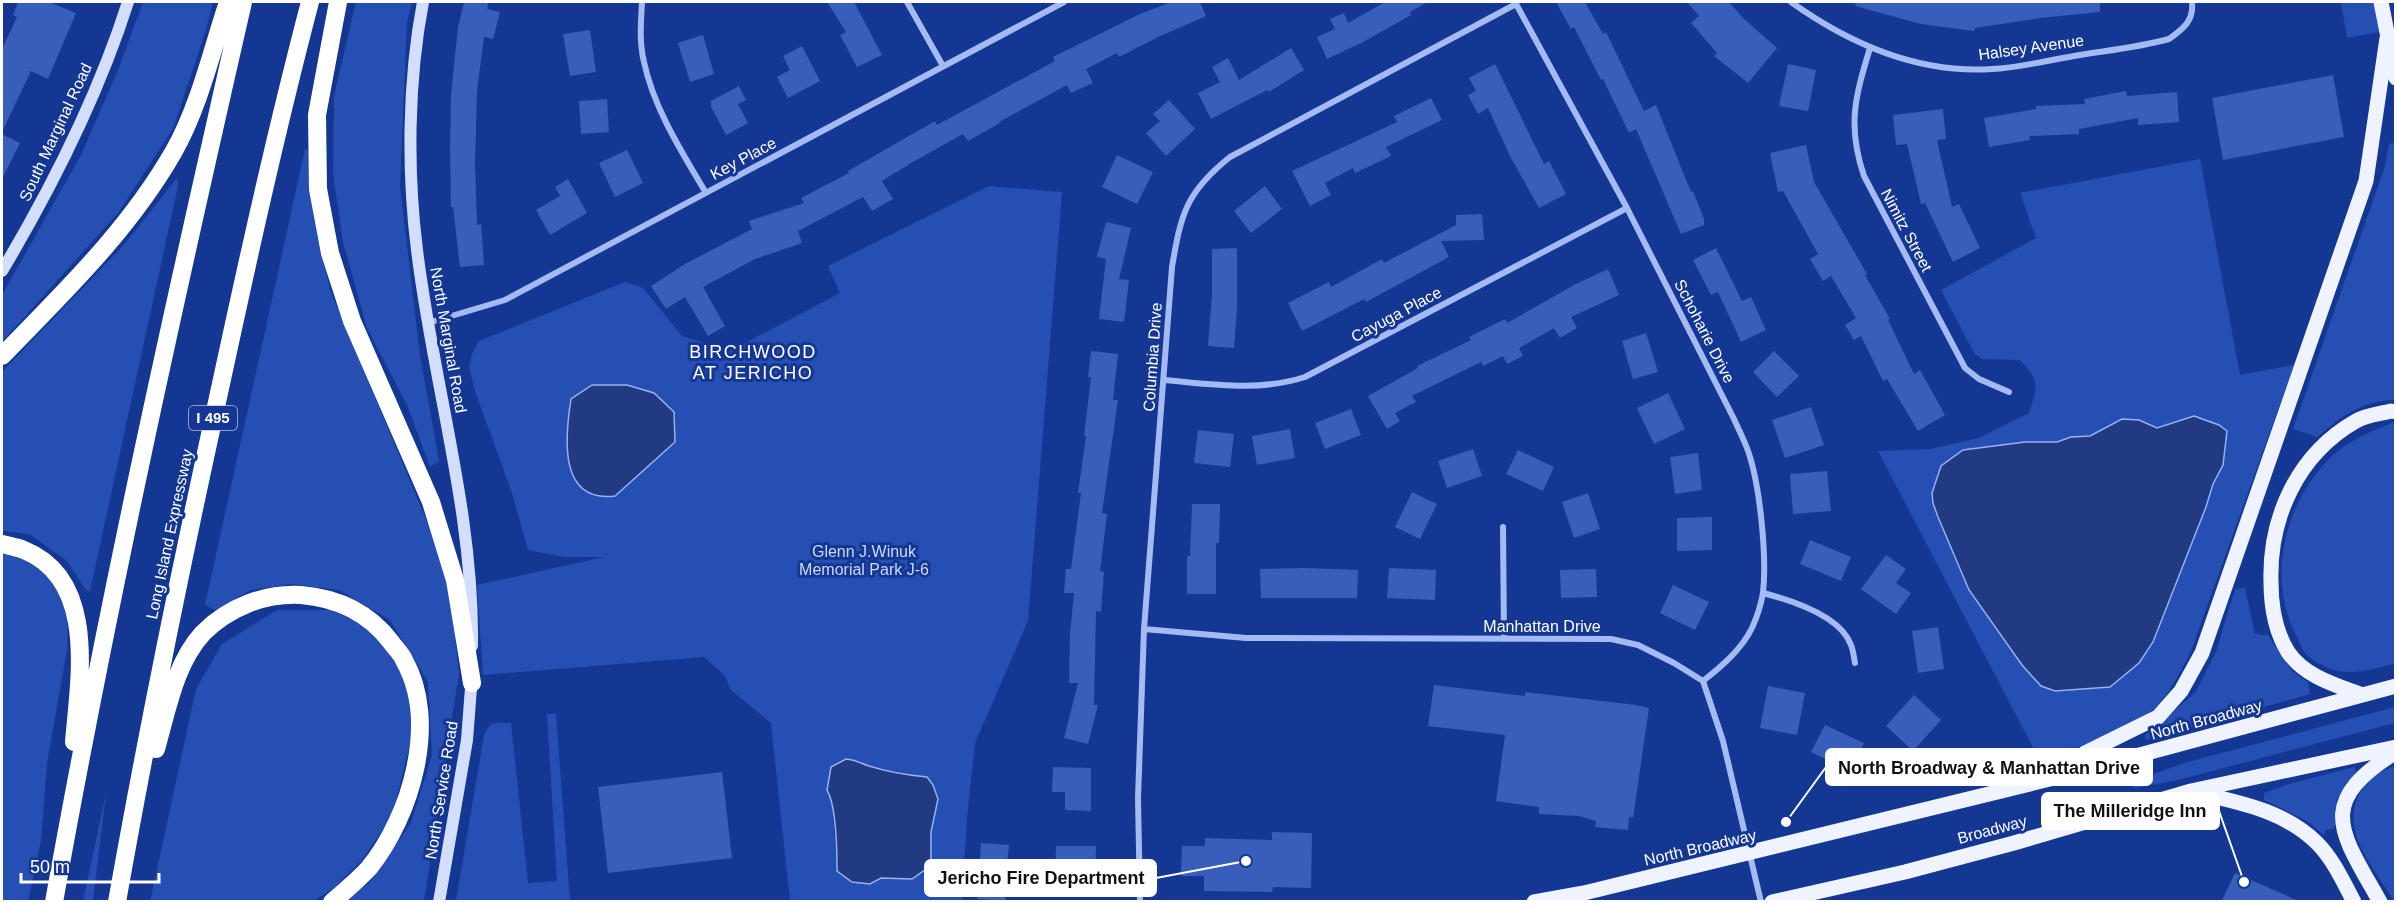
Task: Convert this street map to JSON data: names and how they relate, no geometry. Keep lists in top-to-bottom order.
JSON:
{
  "streets": {
    "highway": ["I 495", "Long Island Expressway"],
    "main road": [
      "South Marginal Road",
      "North Marginal Road",
      "North Broadway",
      "North Service Road",
      "Broadway"
    ],
    "street": [
      "Halsey Avenue",
      "Key Place",
      "Nimitz Street",
      "Cayuga Place",
      "Schoharie Drive",
      "Columbia Drive",
      "Manhattan Drive"
    ]
  },
  "crossings": [
    ["Halsey Avenue", "Nimitz Street"],
    ["Key Place", "North Marginal Road"],
    ["Cayuga Place", "Schoharie Drive"],
    ["Cayuga Place", "Columbia Drive"],
    ["Schoharie Drive", "Columbia Drive"],
    ["Schoharie Drive", "Manhattan Drive"],
    ["North Marginal Road", "North Service Road"],
    ["Columbia Drive", "Manhattan Drive"]
  ],
  "districts": ["BIRCHWOOD AT JERICHO"],
  "parks": ["Glenn J.Winuk Memorial Park J-6"],
  "places": ["North Broadway & Manhattan Drive", "Jericho Fire Department", "The Milleridge Inn"],
  "scale_bar": "50 m"
}
